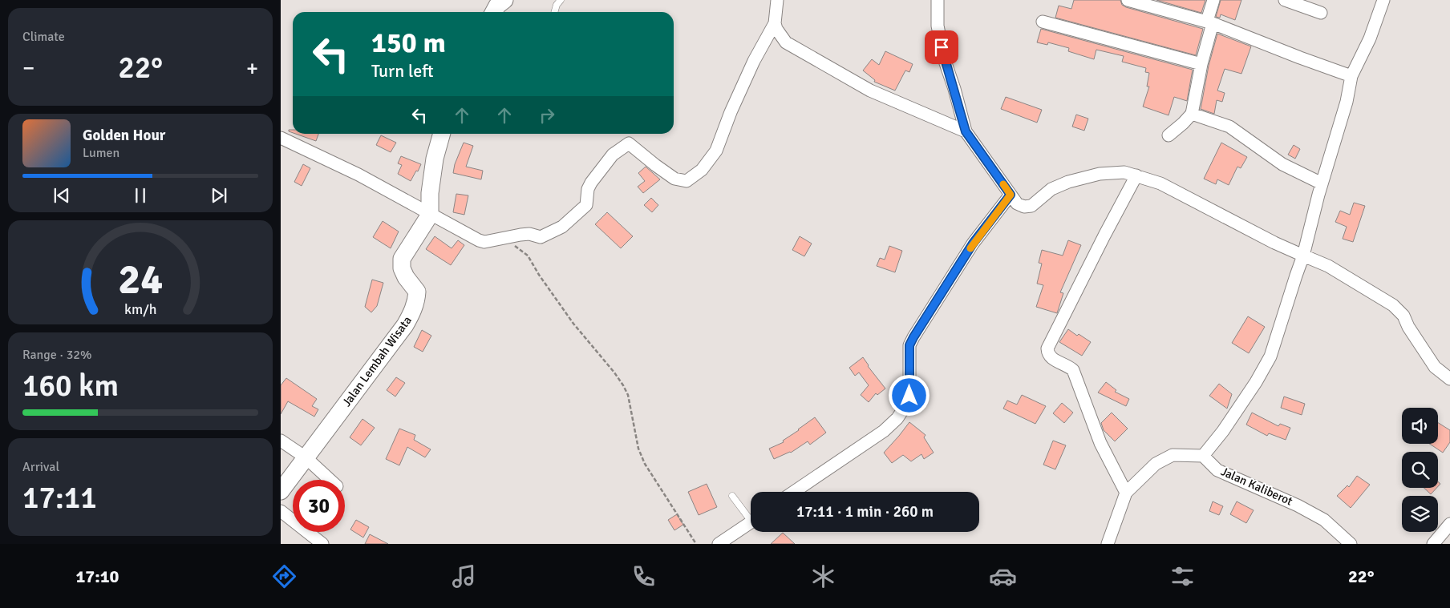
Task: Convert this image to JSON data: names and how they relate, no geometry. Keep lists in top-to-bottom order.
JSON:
{
  "streets": {
    "street": ["Jalan Lembah Wisata", "Jalan Kaliberot"]
  },
  "page": {
    "tile": [
      "Climate",
      ["Range · 32%", "160 km"],
      ["Arrival", "17:11"]
    ],
    "turn": ["150 m", "Turn left"],
    "heat": ["−", "22°", "+"],
    "song": ["Golden Hour", "Lumen"],
    "limit": "30",
    "trip": "17:11 · 1 min · 260 m",
    "tabs": ["17:10", "22°"],
    "gauge": ["24", "km/h"]
  }
}
